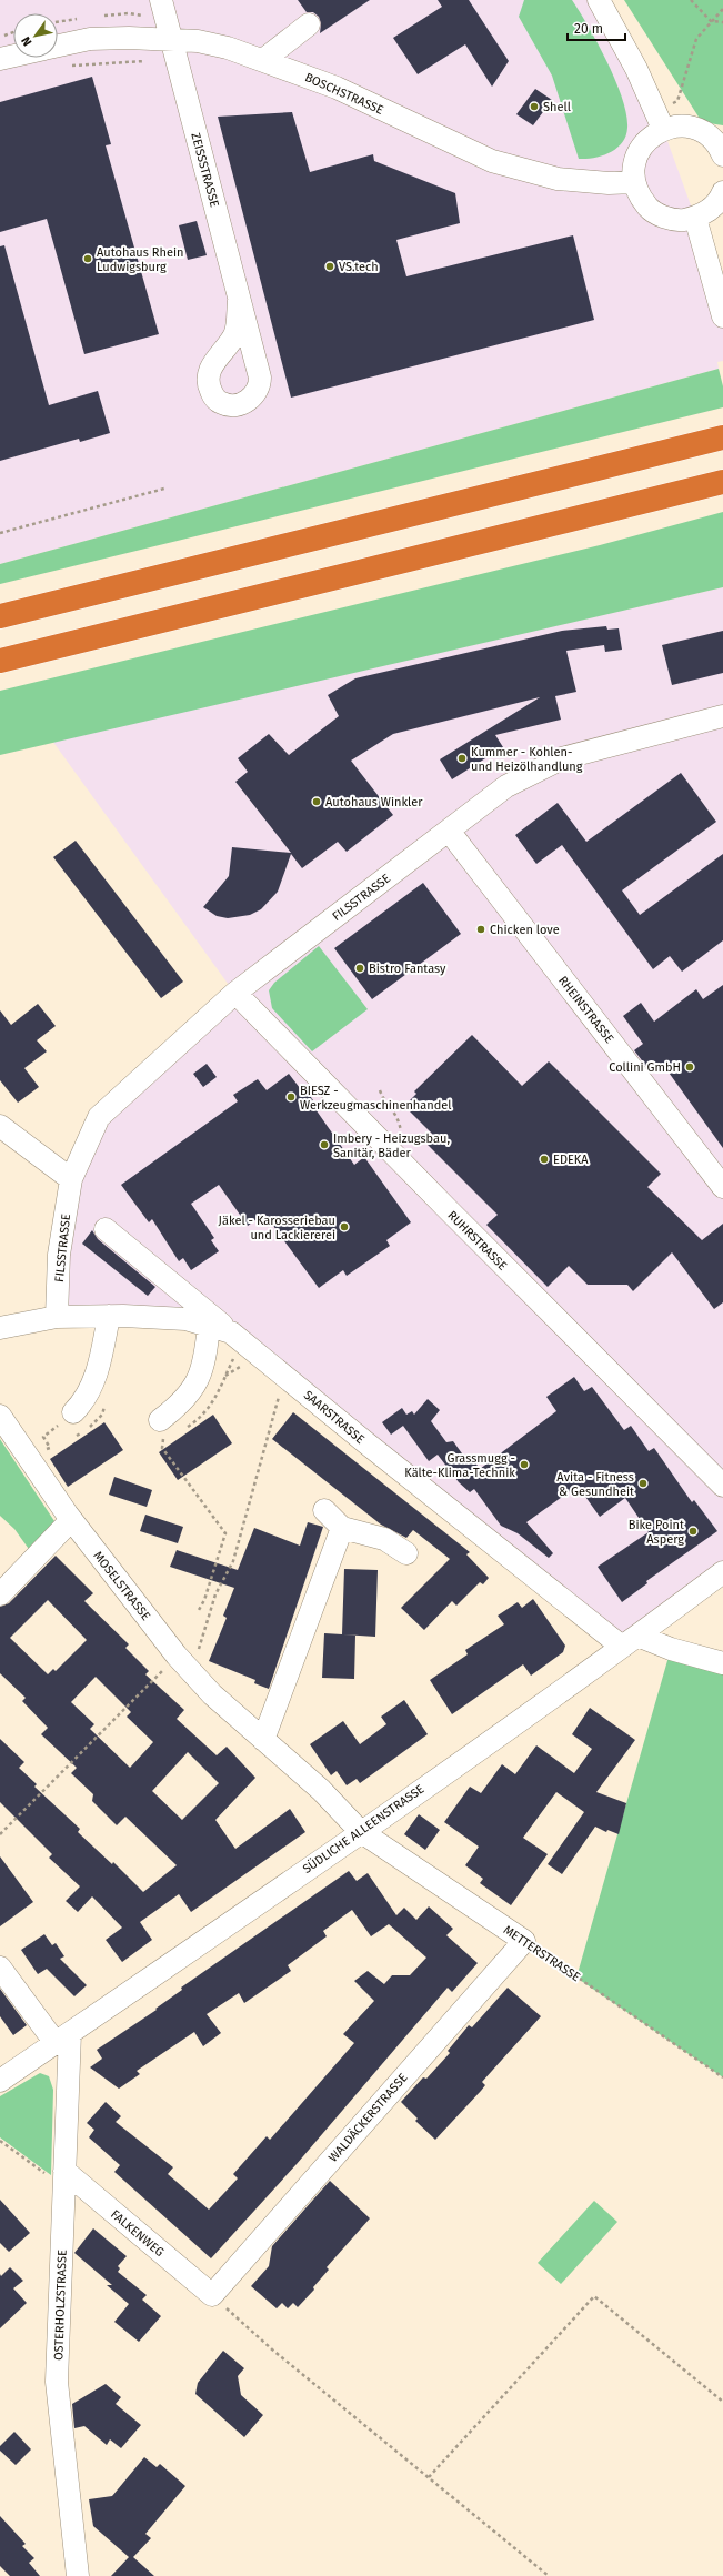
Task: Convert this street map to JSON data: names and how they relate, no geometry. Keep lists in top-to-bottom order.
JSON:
{
  "streets": {
    "street": [
      "BOSCHSTRASSE",
      "ZEISSSTRASSE",
      "FILSSTRASSE",
      "RHEINSTRASSE",
      "RUHRSTRASSE",
      "SAARSTRASSE",
      "MOSELSTRASSE",
      "SÜDLICHE ALLEENSTRASSE",
      "METTERSTRASSE",
      "WALDÄCKERSTRASSE",
      "FALKENWEG",
      "OSTERHOLZSTRASSE"
    ]
  },
  "crossings": [
    ["BOSCHSTRASSE", "ZEISSSTRASSE"],
    ["FILSSTRASSE", "RHEINSTRASSE"],
    ["FILSSTRASSE", "RUHRSTRASSE"],
    ["FILSSTRASSE", "SAARSTRASSE"],
    ["SAARSTRASSE", "SÜDLICHE ALLEENSTRASSE"],
    ["MOSELSTRASSE", "SÜDLICHE ALLEENSTRASSE"],
    ["MOSELSTRASSE", "METTERSTRASSE"],
    ["SÜDLICHE ALLEENSTRASSE", "METTERSTRASSE"],
    ["SÜDLICHE ALLEENSTRASSE", "OSTERHOLZSTRASSE"],
    ["METTERSTRASSE", "WALDÄCKERSTRASSE"],
    ["WALDÄCKERSTRASSE", "FALKENWEG"],
    ["FALKENWEG", "OSTERHOLZSTRASSE"]
  ],
  "places": [
    "Shell",
    "Autohaus Rhein Ludwigsburg",
    "VS.tech",
    "Kummer - Kohlen- und Heizölhandlung",
    "Autohaus Winkler",
    "Chicken love",
    "Bistro Fantasy",
    "Collini GmbH",
    "BIESZ - Werkzeugmaschinenhandel",
    "Imbery - Heizugsbau, Sanitär, Bäder",
    "EDEKA",
    "Jäkel - Karosseriebau und Lackiererei",
    "Grassmugg - Kälte-Klima-Technik",
    "Avita - Fitness & Gesundheit",
    "Bike Point Asperg"
  ],
  "scale_bar": "20 m",
  "north": "bottom left"
}
